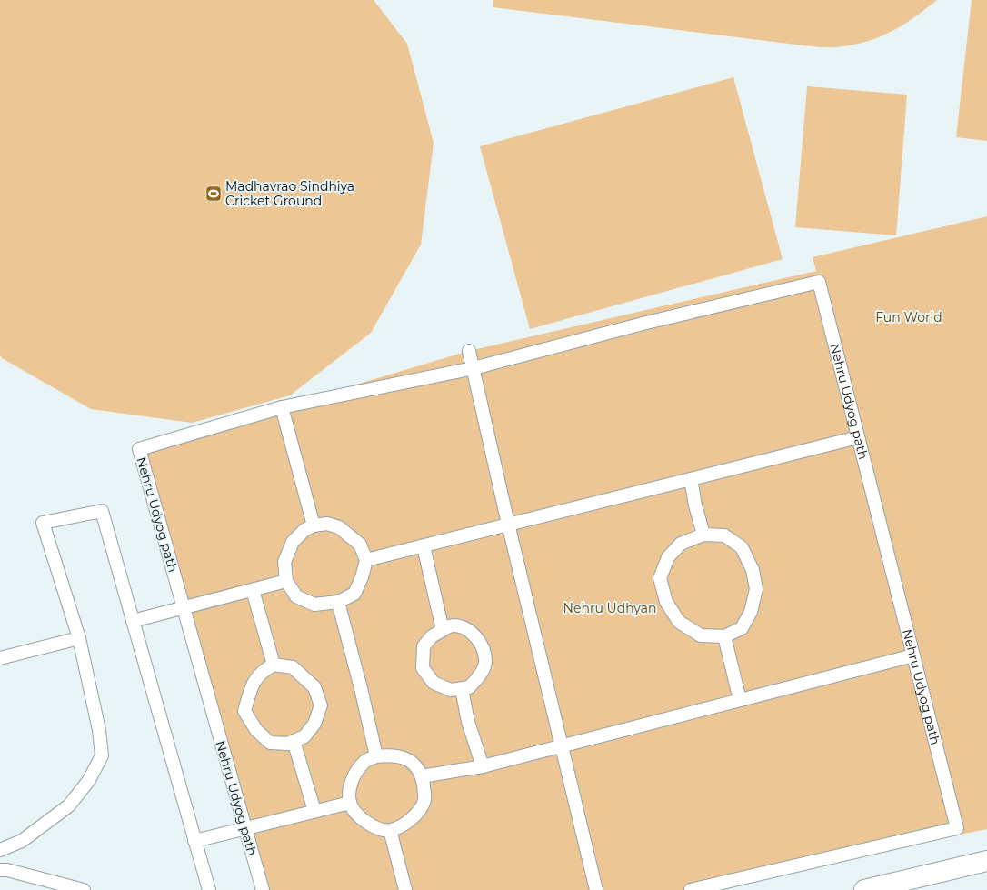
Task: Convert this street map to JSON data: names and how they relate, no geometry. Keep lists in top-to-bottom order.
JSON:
{
  "streets": {
    "street": ["Nehru Udyog path"]
  },
  "parks": ["Fun World", "Nehru Udhyan"],
  "places": {
    "sports": ["Madhavrao Sindhiya Cricket Ground"]
  }
}
